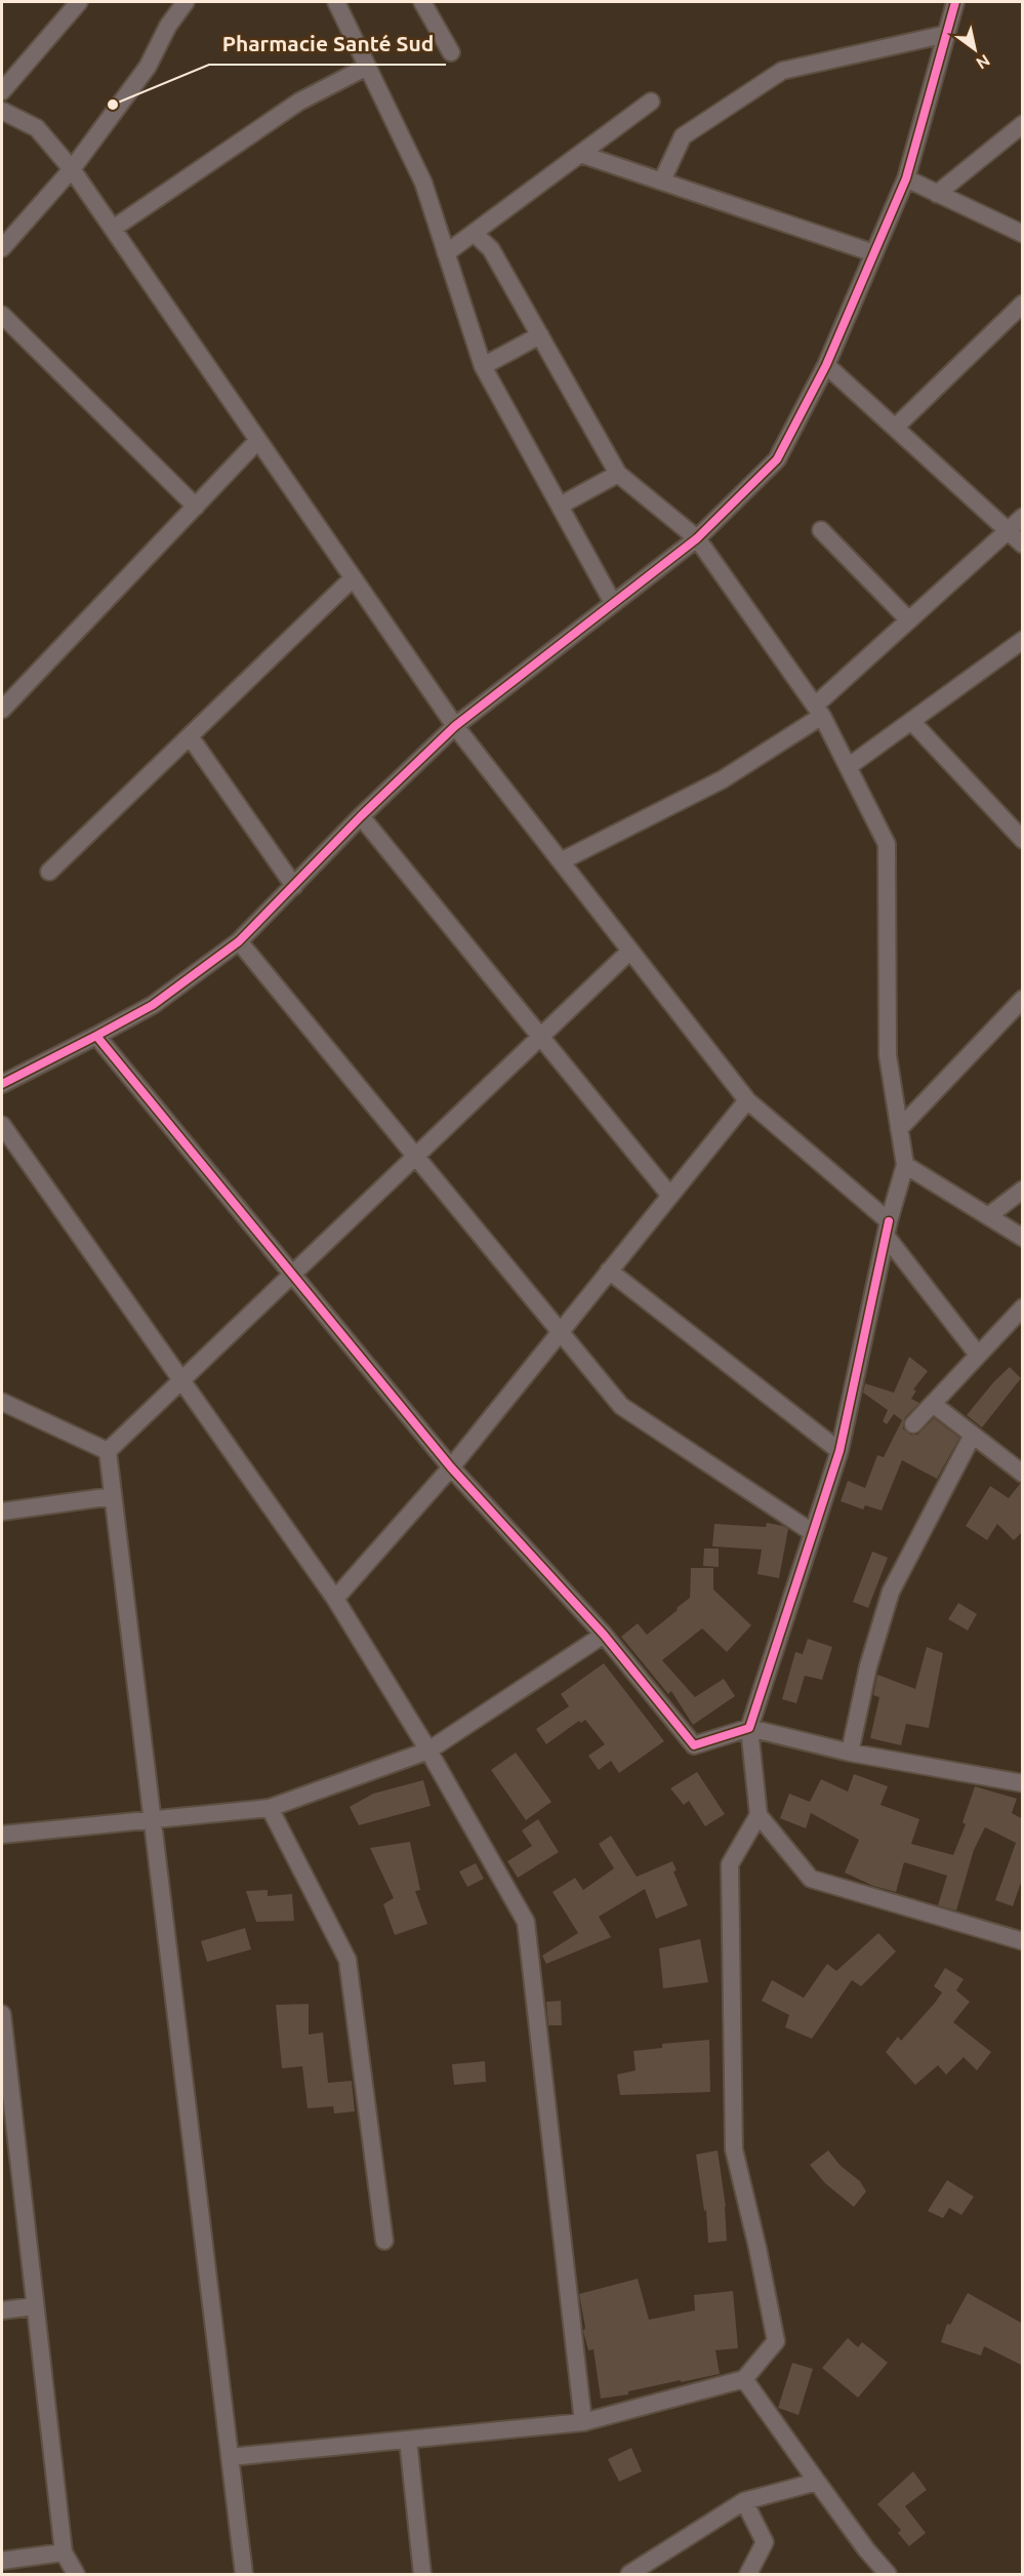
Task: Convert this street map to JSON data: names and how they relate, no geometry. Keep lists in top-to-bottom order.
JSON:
{
  "places": ["Pharmacie Santé Sud"],
  "north": "bottom right"
}
